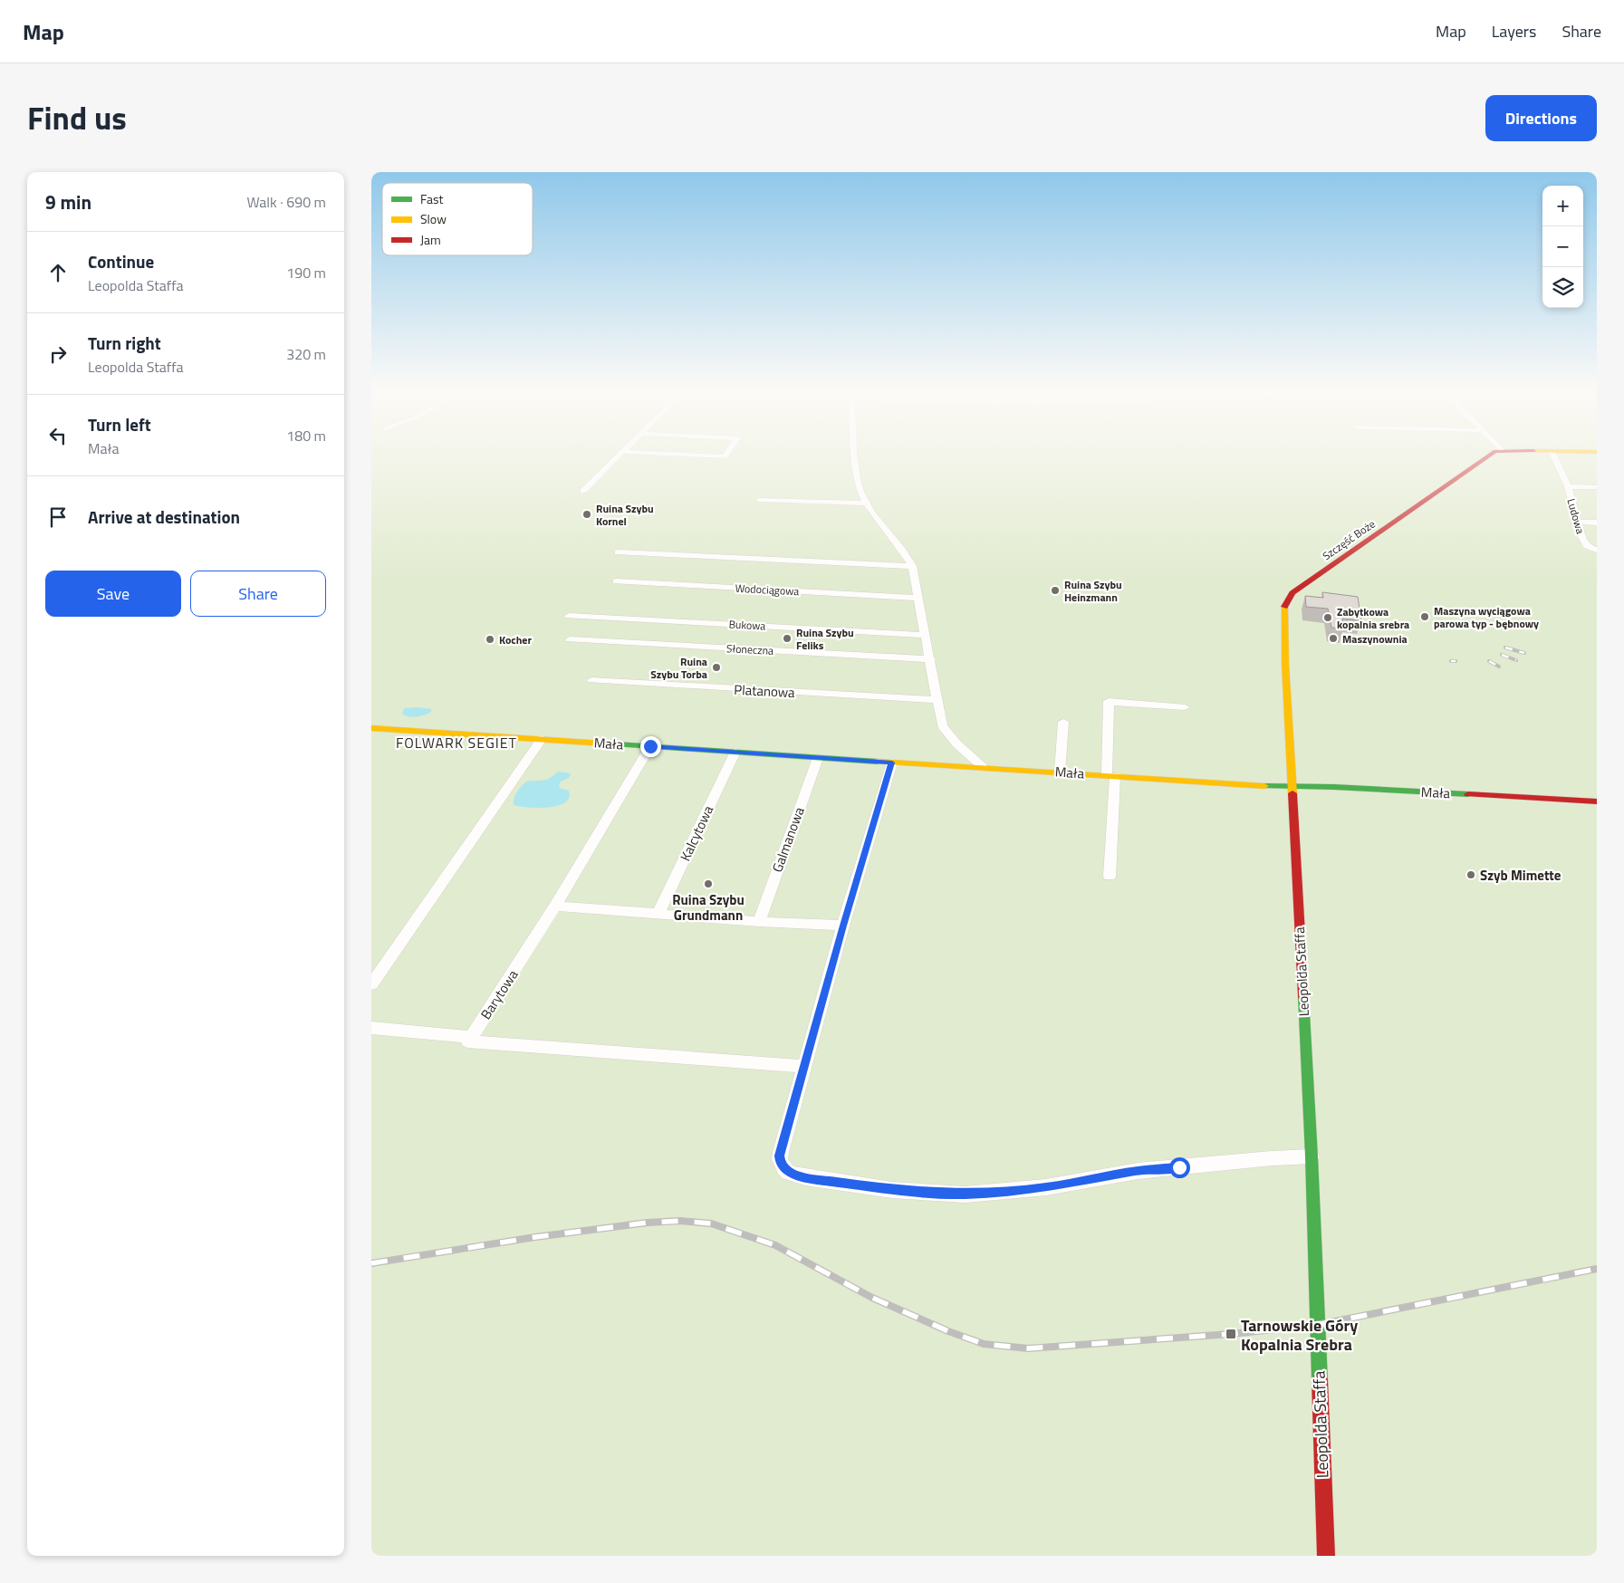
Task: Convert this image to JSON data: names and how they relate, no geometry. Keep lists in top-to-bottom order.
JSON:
{
  "streets": {
    "street": [
      "Ludowa",
      "Szczęść Boże",
      "Wodociągowa",
      "Bukowa",
      "Słoneczna",
      "Platanowa",
      "Mała",
      "Kalcytowa",
      "Galmanowa",
      "Leopolda Staffa",
      "Barytowa"
    ]
  },
  "crossings": [
    ["Szczęść Boże", "Mała"],
    ["Szczęść Boże", "Leopolda Staffa"],
    ["Mała", "Kalcytowa"],
    ["Mała", "Galmanowa"],
    ["Mała", "Leopolda Staffa"],
    ["Mała", "Barytowa"]
  ],
  "districts": ["FOLWARK SEGIET"],
  "places": {
    "other": [
      "Ruina Szybu Kornel",
      "Ruina Szybu Heinzmann",
      "Maszyna wyciągowa parowa typ - bębnowy",
      "Zabytkowa kopalnia srebra",
      "Ruina Szybu Feliks",
      "Maszynownia",
      "Kocher",
      "Ruina Szybu Torba",
      "Szyb Mimette",
      "Ruina Szybu Grundmann"
    ],
    "transit": ["Tarnowskie Góry Kopalnia Srebra"]
  },
  "legend": ["Fast", "Slow", "Jam"],
  "page": {
    "header": "Map",
    "nav": ["Map", "Layers", "Share"],
    "title": "Find us",
    "buttons": [
      "Directions",
      ["Save", "Share"]
    ],
    "heading": ["9 min", "Walk · 690 m"],
    "map_buttons": ["+", "−"],
    "list": [
      ["Continue", "Leopolda Staffa", "190 m"],
      ["Turn right", "Leopolda Staffa", "320 m"],
      ["Turn left", "Mała", "180 m"],
      "Arrive at destination"
    ]
  }
}
